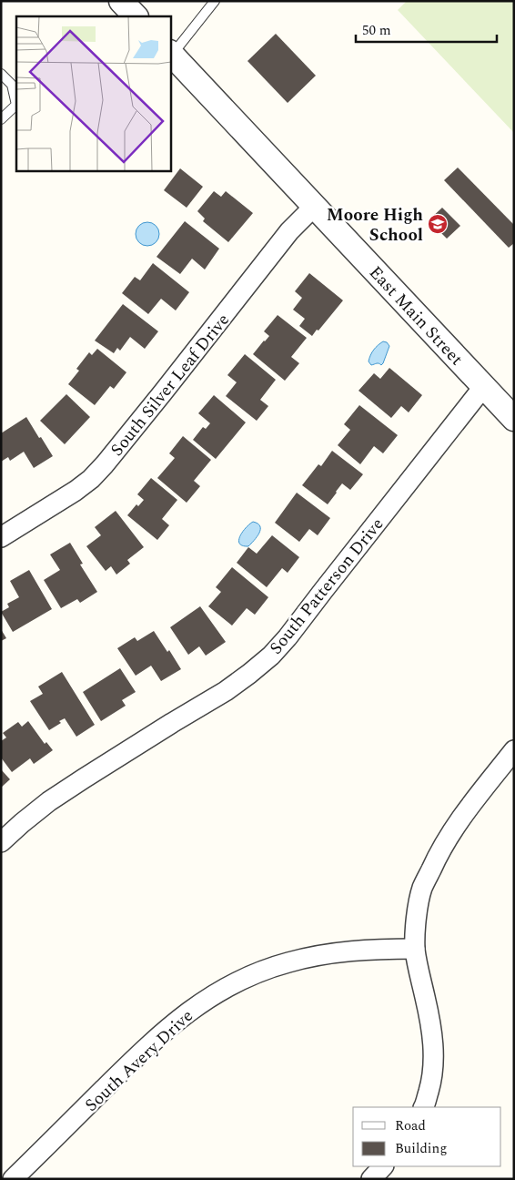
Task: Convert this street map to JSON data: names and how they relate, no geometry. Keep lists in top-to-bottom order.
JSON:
{
  "streets": {
    "street": [
      "East Main Street",
      "South Silver Leaf Drive",
      "South Patterson Drive",
      "South Avery Drive"
    ]
  },
  "crossings": [
    ["East Main Street", "South Silver Leaf Drive"],
    ["East Main Street", "South Patterson Drive"]
  ],
  "places": {
    "school or university": ["Moore High School"]
  },
  "legend": ["Road", "Building"],
  "scale_bar": "50 m"
}
